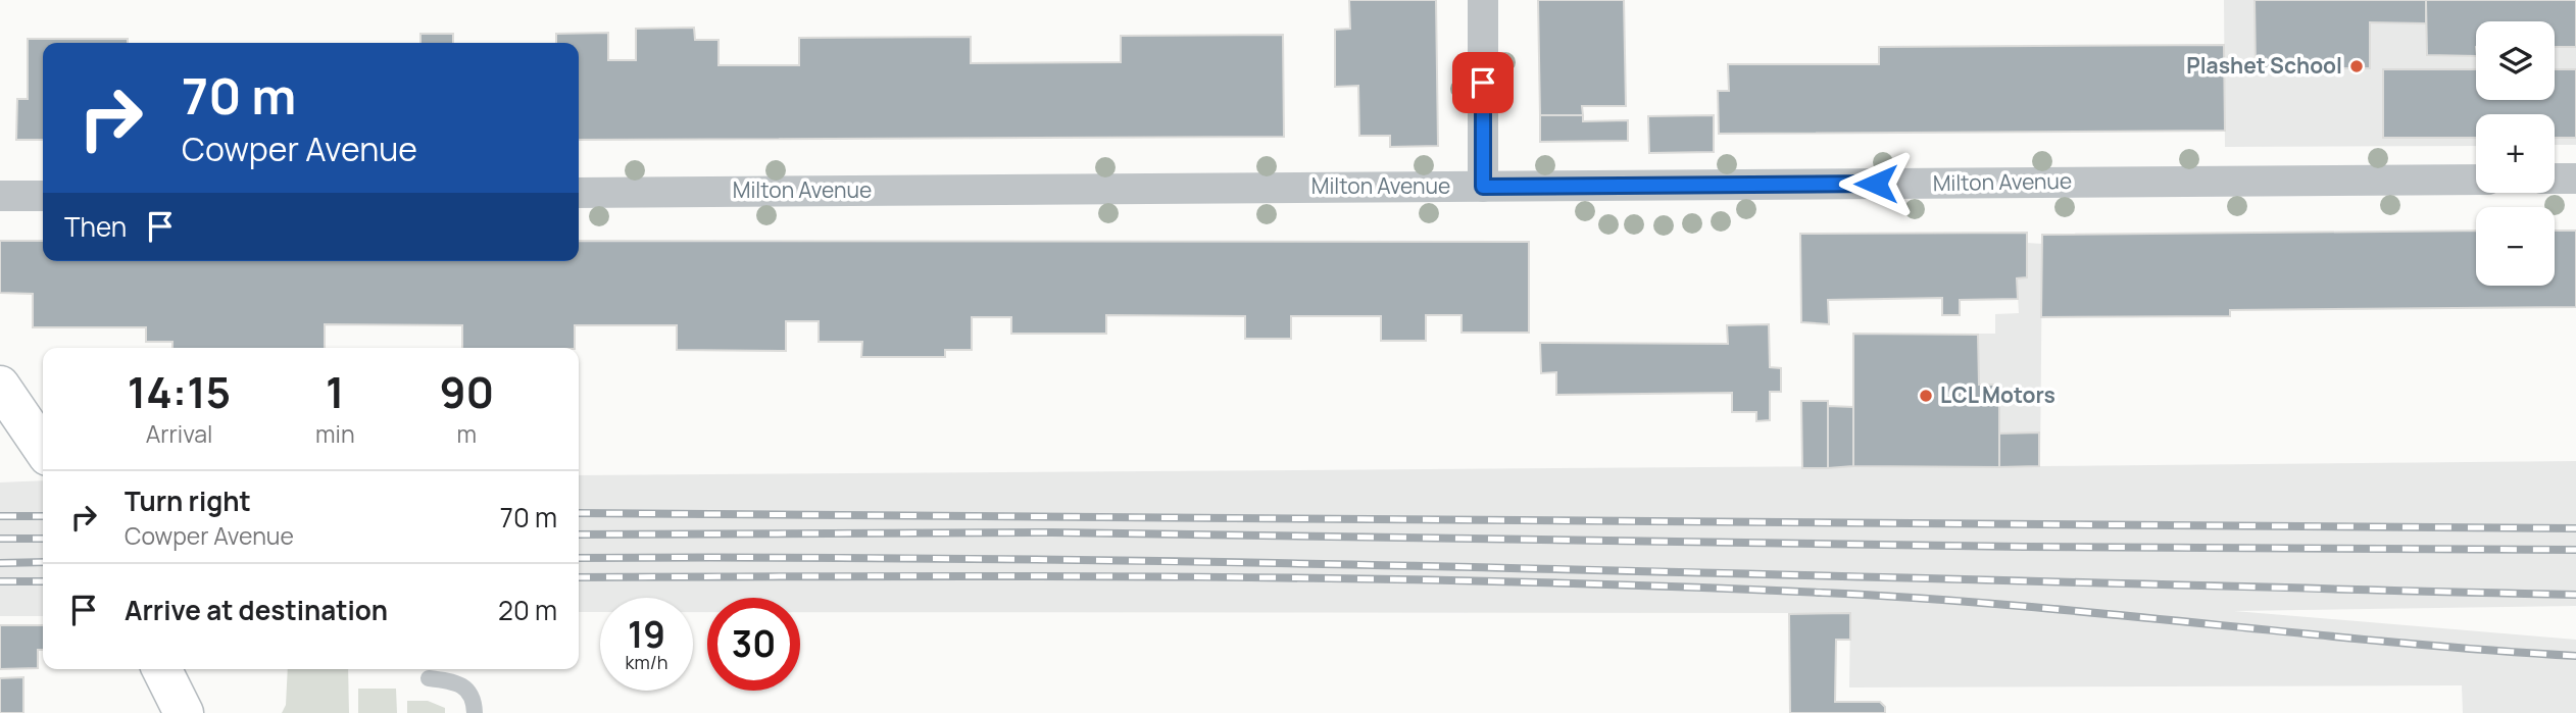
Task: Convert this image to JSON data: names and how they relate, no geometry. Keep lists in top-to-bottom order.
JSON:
{
  "streets": {
    "street": ["Milton Avenue"]
  },
  "places": ["Plashet School", "LCL Motors"],
  "page": {
    "map_buttons": ["+", "−"],
    "turn": ["70 m", "Cowper Avenue"],
    "then": "Then",
    "eta": [
      "14:15",
      "Arrival",
      "1",
      "min",
      "90",
      "m"
    ],
    "list": [
      {
        "name": "Turn right",
        "note": "Cowper Avenue",
        "value": "70 m"
      },
      {
        "name": "Arrive at destination",
        "value": "20 m"
      }
    ],
    "speed": "19 km/h",
    "limit": "30"
  }
}
